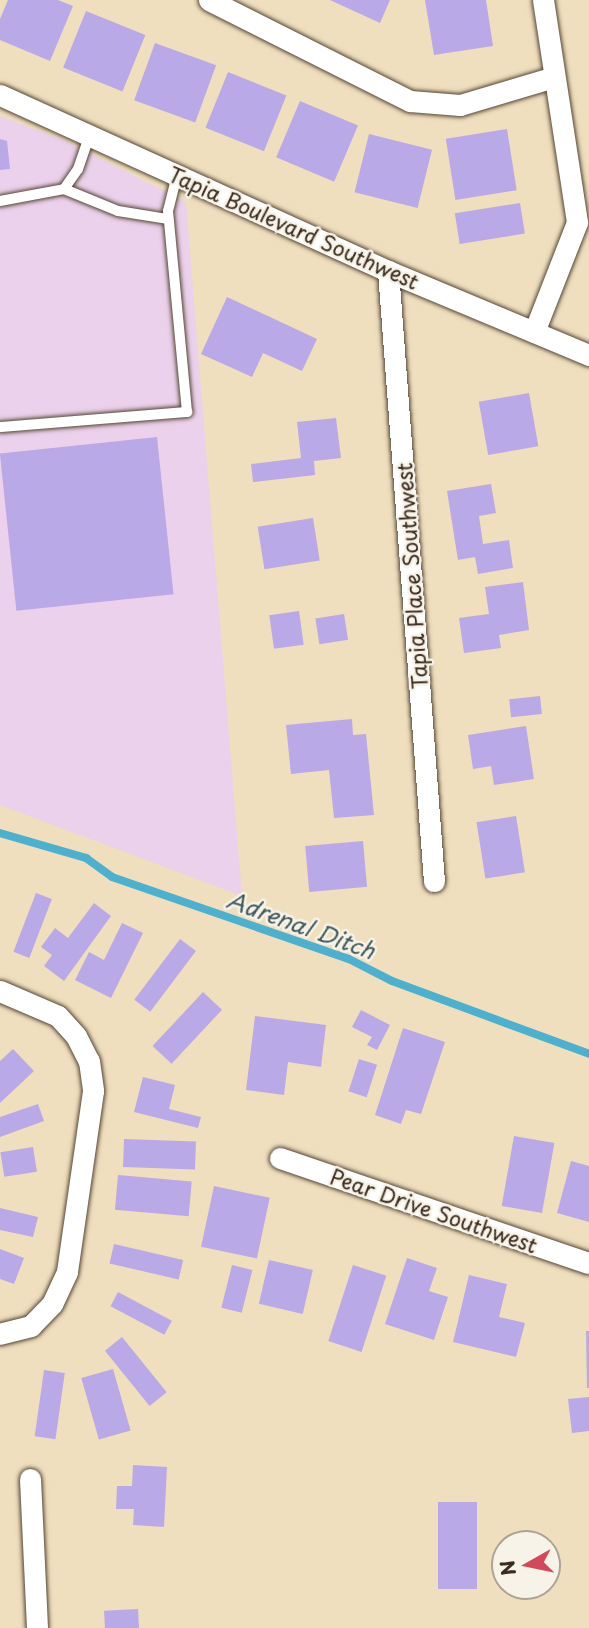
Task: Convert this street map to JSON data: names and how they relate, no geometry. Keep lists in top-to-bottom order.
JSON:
{
  "streets": {
    "street": ["Tapia Boulevard Southwest", "Tapia Place Southwest", "Pear Drive Southwest"]
  },
  "crossings": [
    ["Tapia Boulevard Southwest", "Tapia Place Southwest"]
  ],
  "water": ["Adrenal Ditch"],
  "north": "left"
}
